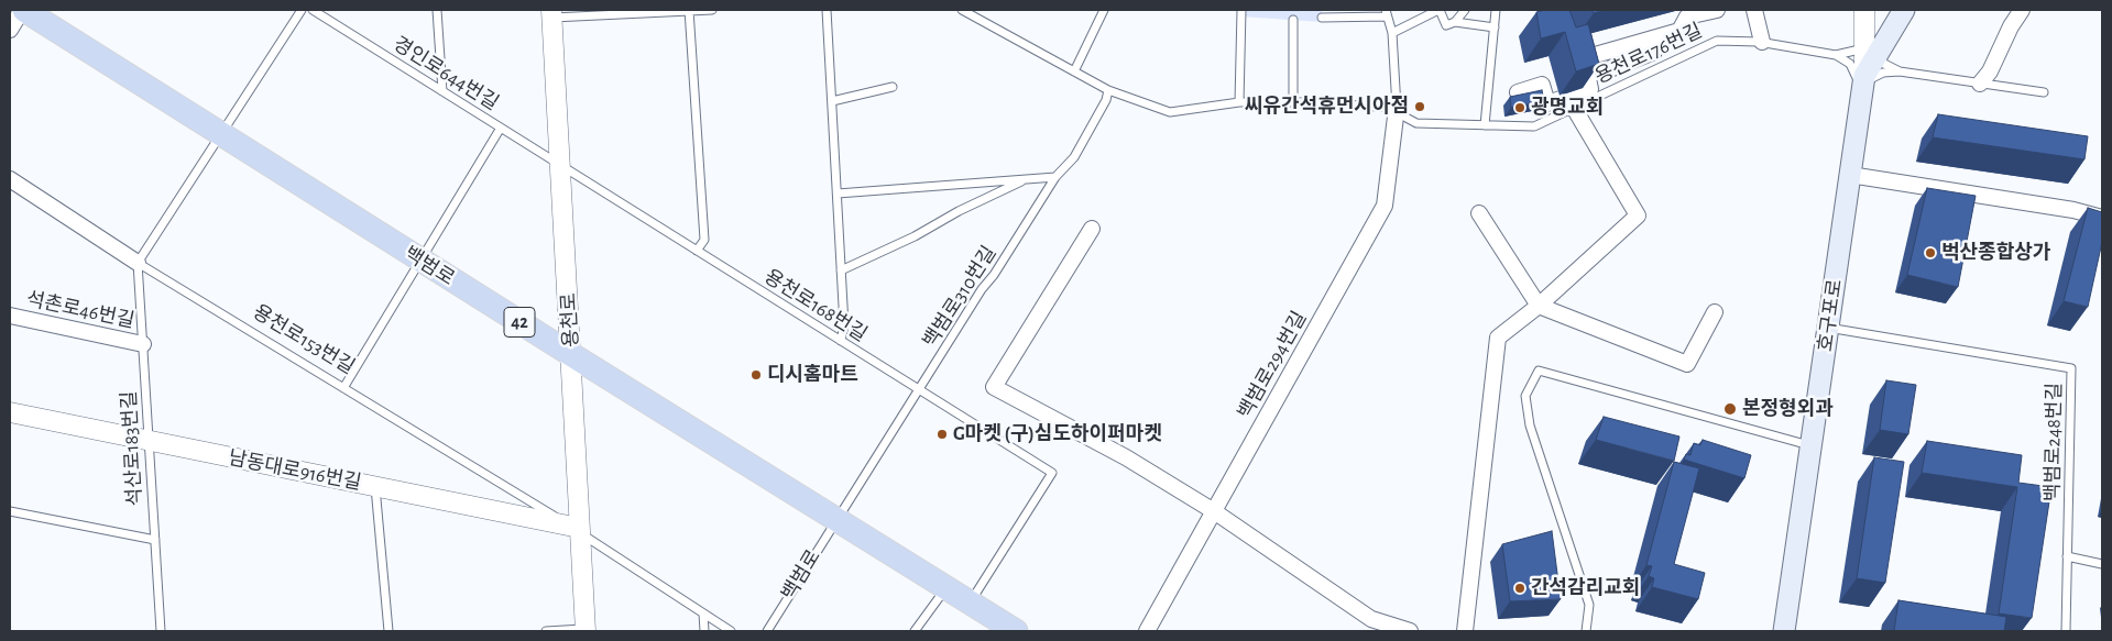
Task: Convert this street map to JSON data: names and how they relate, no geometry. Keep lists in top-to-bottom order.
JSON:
{
  "streets": {
    "main road": ["백범로", "호구포로", "42"],
    "street": [
      "석촌로46번길",
      "용천로",
      "용천로153번길",
      "백범로294번길",
      "남동대로916번길"
    ],
    "lane": [
      "용천로176번길",
      "경인로644번길",
      "백범로310번길",
      "용천로168번길",
      "백범로248번길",
      "석산로183번길"
    ]
  },
  "crossings": [
    ["용천로176번길", "호구포로"],
    ["용천로176번길", "백범로294번길"],
    ["경인로644번길", "용천로168번길"],
    ["경인로644번길", "용천로"],
    ["백범로", "백범로310번길"],
    ["백범로", "용천로168번길"],
    ["백범로", "용천로"],
    ["백범로310번길", "용천로168번길"],
    ["용천로168번길", "용천로"],
    ["석촌로46번길", "석산로183번길"],
    ["호구포로", "백범로248번길"],
    ["용천로", "용천로153번길"],
    ["용천로", "남동대로916번길"],
    ["용천로153번길", "석산로183번길"],
    ["용천로153번길", "남동대로916번길"],
    ["석산로183번길", "남동대로916번길"]
  ],
  "places": [
    "씨유간석휴먼시아점",
    "광명교회",
    "벅산종합상가",
    "디시홈마트",
    "본정형외과",
    "G마켓 (구)심도하이퍼마켓",
    "간석감리교회"
  ]
}
